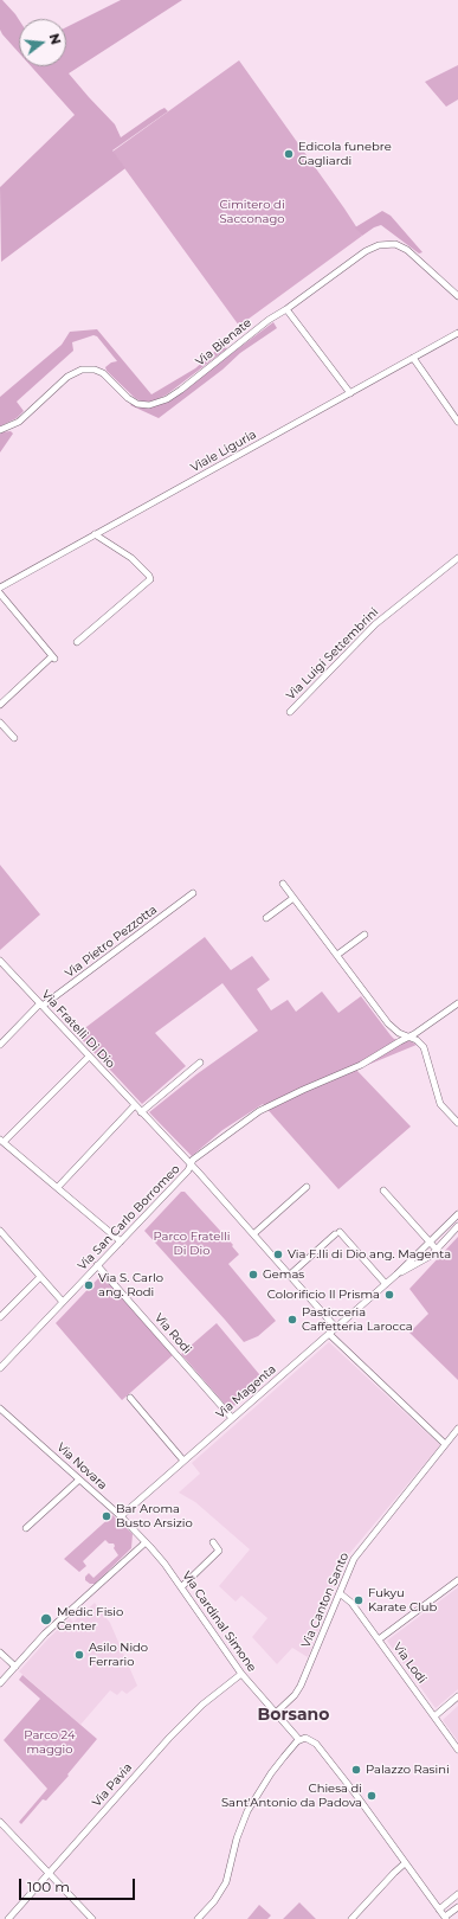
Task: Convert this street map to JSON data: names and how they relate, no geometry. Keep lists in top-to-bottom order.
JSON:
{
  "streets": {
    "street": [
      "Via Bienate",
      "Viale Liguria",
      "Via Luigi Settembrini",
      "Via Pietro Pezzotta",
      "Via Fratelli Di Dio",
      "Via San Carlo Borromeo",
      "Via Rodi",
      "Via Magenta",
      "Via Novara",
      "Via Canton Santo",
      "Via Cardinal Simone",
      "Via Lodi",
      "Via Pavia"
    ]
  },
  "crossings": [
    ["Via Pietro Pezzotta", "Via Fratelli Di Dio"],
    ["Via Fratelli Di Dio", "Via San Carlo Borromeo"],
    ["Via Fratelli Di Dio", "Via Magenta"],
    ["Via San Carlo Borromeo", "Via Rodi"],
    ["Via Rodi", "Via Magenta"],
    ["Via Magenta", "Via Novara"],
    ["Via Novara", "Via Cardinal Simone"],
    ["Via Canton Santo", "Via Cardinal Simone"],
    ["Via Canton Santo", "Via Lodi"],
    ["Via Cardinal Simone", "Via Pavia"]
  ],
  "districts": ["Borsano"],
  "parks": ["Cimitero di Sacconago", "Parco Fratelli Di Dio", "Parco 24 maggio"],
  "places": [
    "Edicola funebre Gagliardi",
    "Via F.lli di Dio ang. Magenta",
    "Gemas",
    "Via S. Carlo ang. Rodi",
    "Colorificio Il Prisma",
    "Pasticceria Caffetteria Larocca",
    "Bar Aroma Busto Arsizio",
    "Fukyu Karate Club",
    "Medic Fisio Center",
    "Asilo Nido Ferrario",
    "Palazzo Rasini",
    "Chiesa di Sant'Antonio da Padova"
  ],
  "scale_bar": "100 m",
  "north": "right"
}
